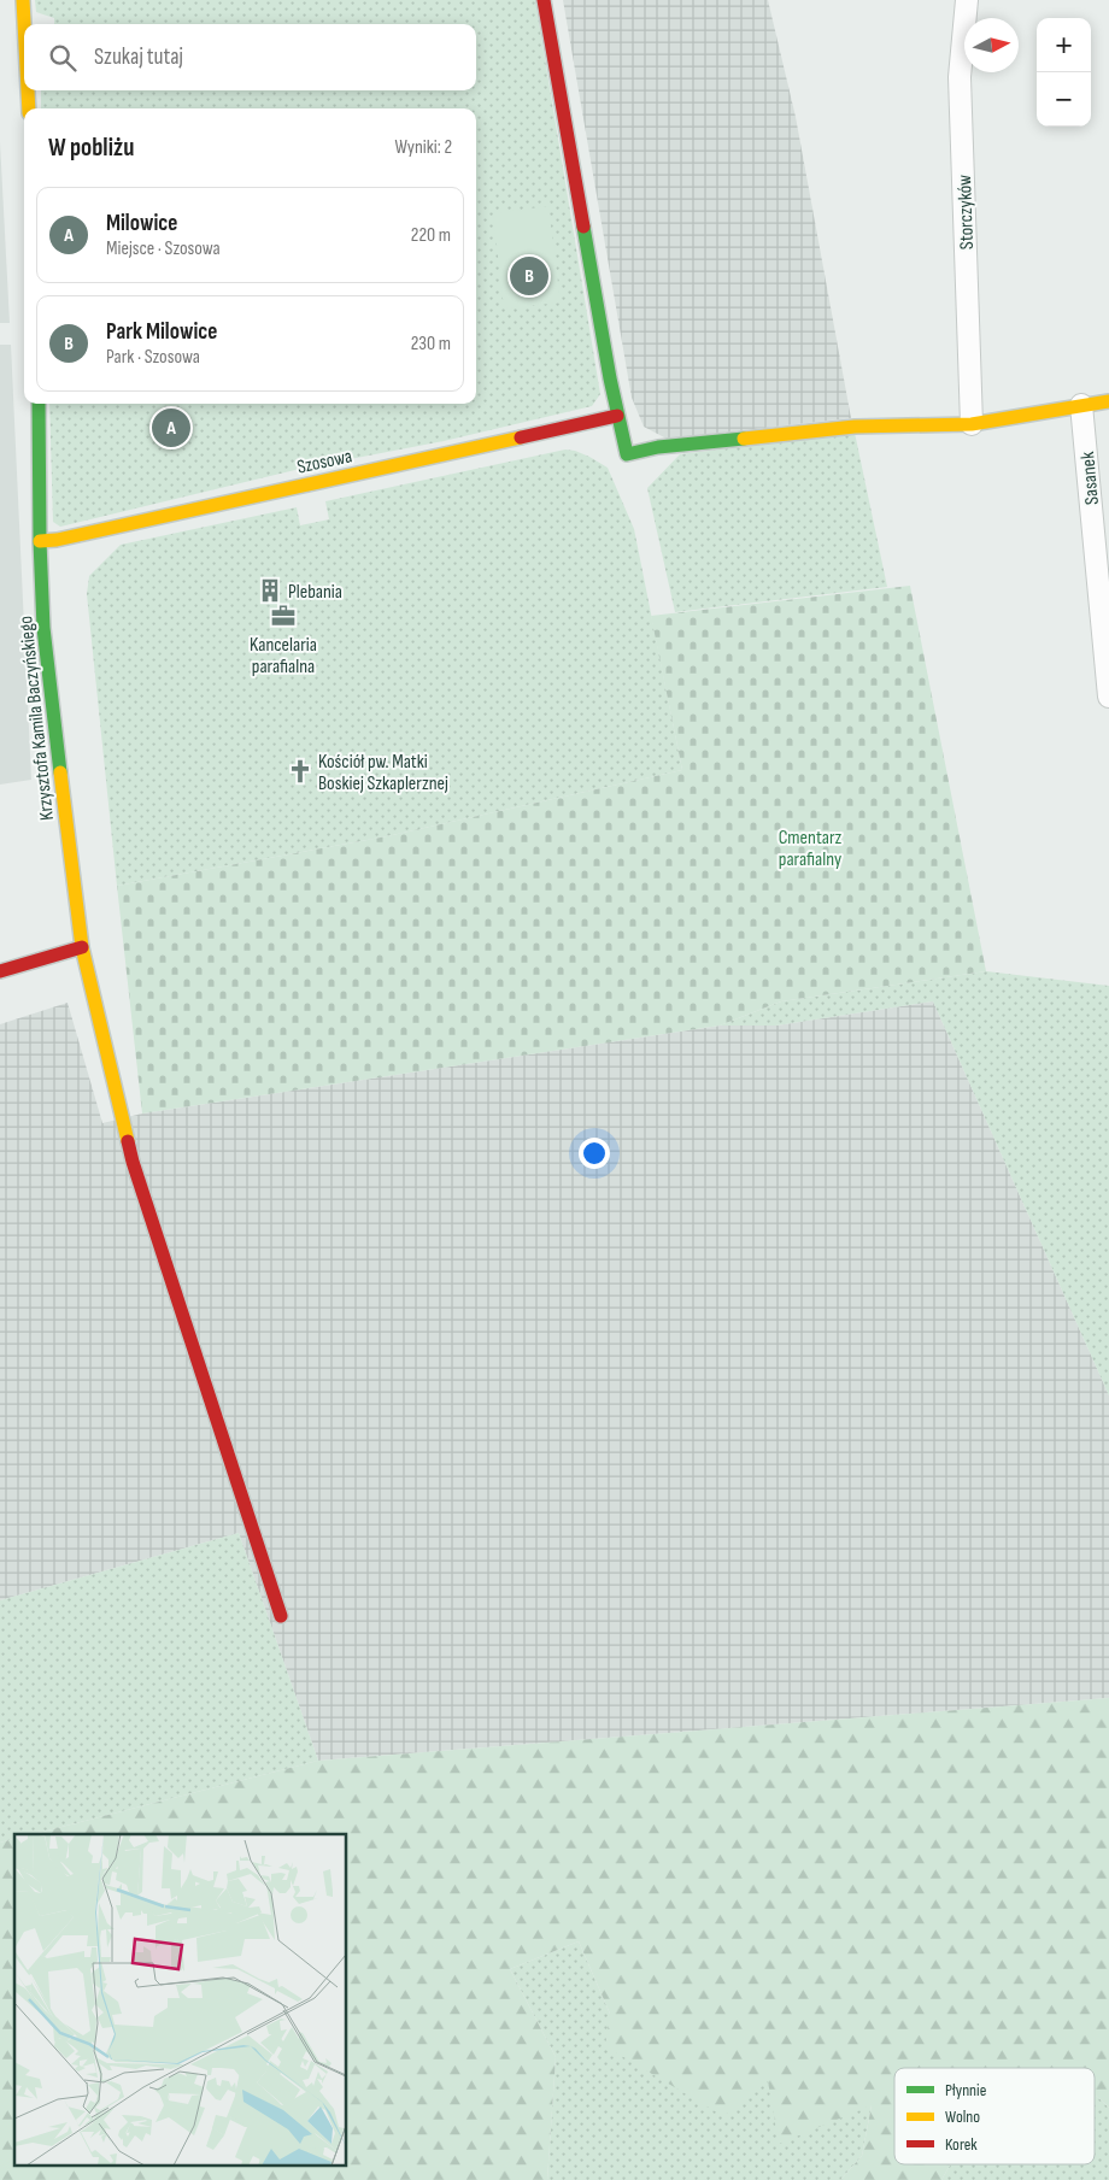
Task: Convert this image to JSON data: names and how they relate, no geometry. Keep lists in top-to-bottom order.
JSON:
{
  "streets": {
    "street": [
      "Storczyków",
      "Szosowa",
      "Sasanek",
      "Krzysztofa Kamila Baczyńskiego"
    ]
  },
  "crossings": [
    ["Szosowa", "Krzysztofa Kamila Baczyńskiego"]
  ],
  "parks": ["Cmentarz parafialny"],
  "places": {
    "building": ["Plebania"],
    "office": ["Kancelaria parafialna"],
    "church": ["Kościół pw. Matki Boskiej Szkaplerznej"]
  },
  "legend": ["Płynnie", "Wolno", "Korek"],
  "north": "right",
  "page": {
    "map_buttons": ["+", "−"],
    "search": "Szukaj tutaj",
    "heading": ["W pobliżu", "Wyniki: 2"],
    "list": [
      {
        "mark": "A",
        "name": "Milowice",
        "note": "Miejsce · Szosowa",
        "value": "220 m"
      },
      {
        "mark": "B",
        "name": "Park Milowice",
        "note": "Park · Szosowa",
        "value": "230 m"
      }
    ],
    "pins": ["B", "A"]
  }
}
